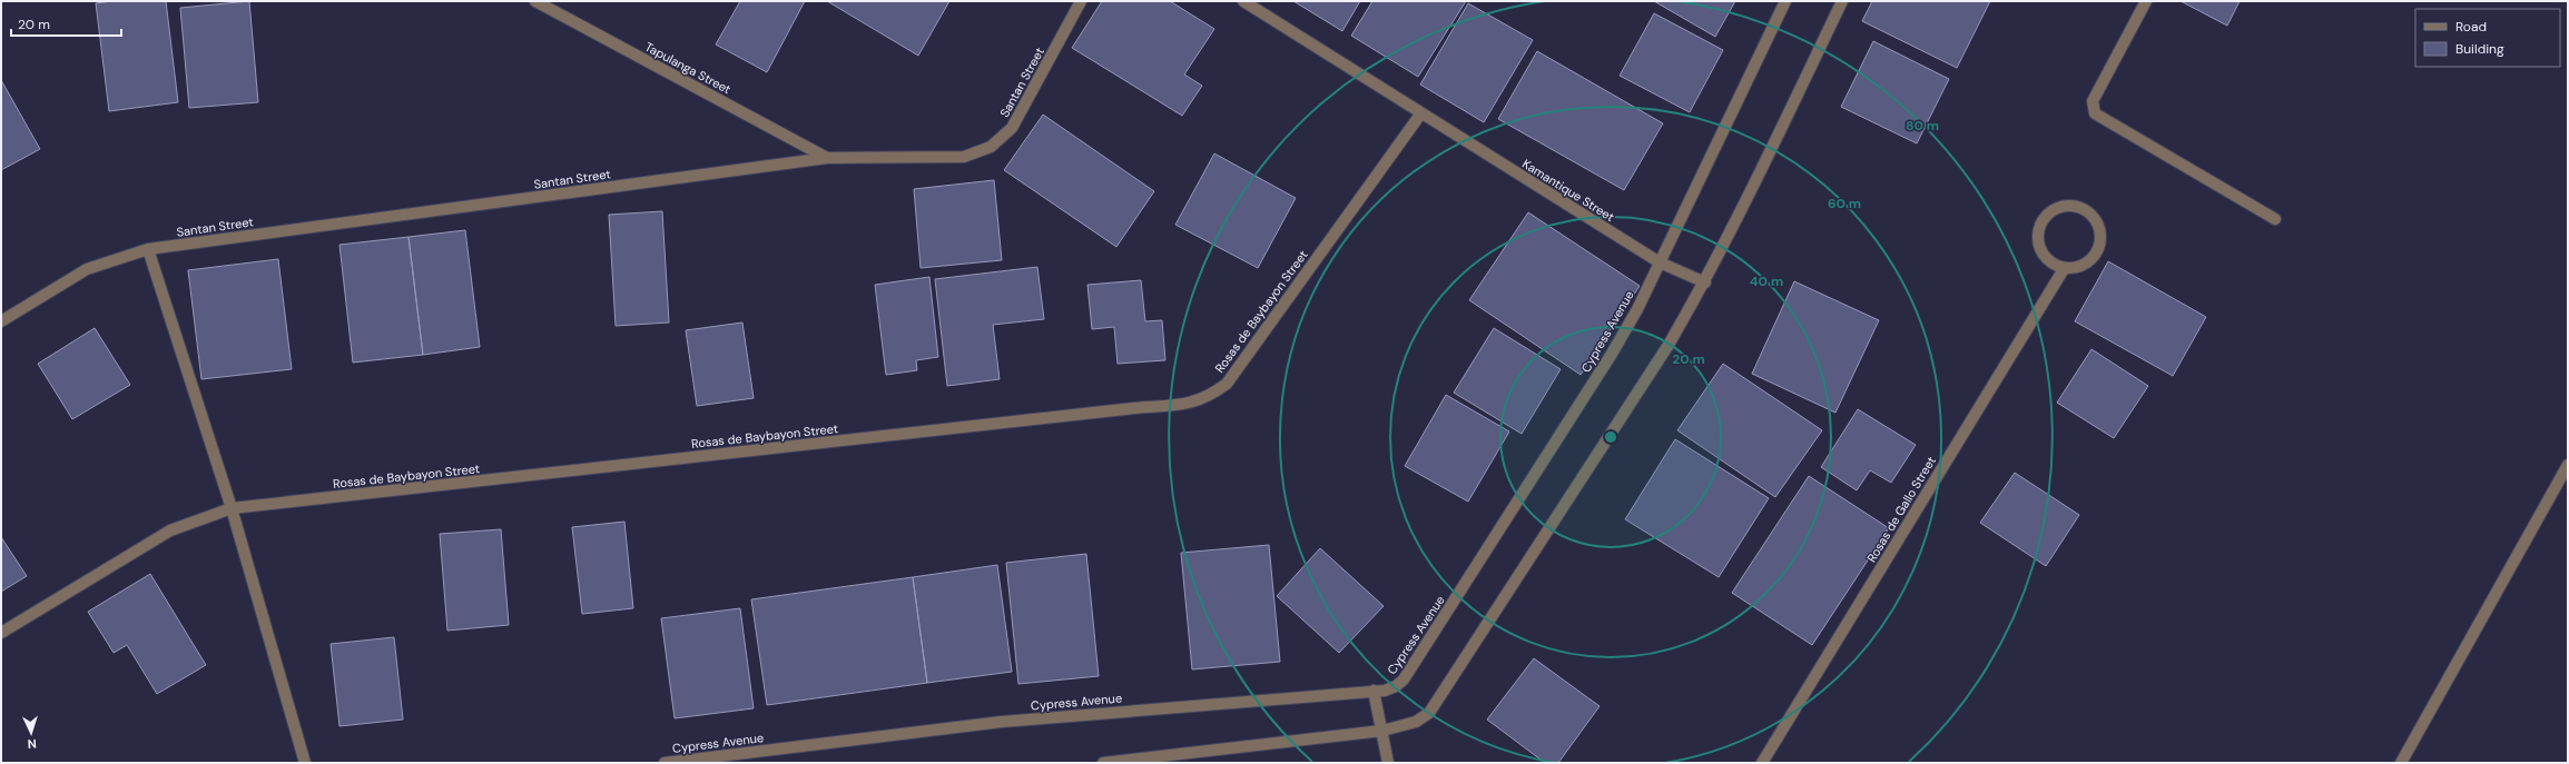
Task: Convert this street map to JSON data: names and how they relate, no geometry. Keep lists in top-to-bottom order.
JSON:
{
  "streets": {
    "street": [
      "Tapulanga Street",
      "Santan Street",
      "Kamantique Street",
      "Rosas de Baybayon Street",
      "Cypress Avenue",
      "Rosas de Gallo Street"
    ]
  },
  "crossings": [
    ["Tapulanga Street", "Santan Street"],
    ["Kamantique Street", "Rosas de Baybayon Street"],
    ["Kamantique Street", "Cypress Avenue"]
  ],
  "legend": ["Road", "Building"],
  "scale_bar": "20 m",
  "north": "bottom",
  "rings": [
    "80 m",
    "60 m",
    "40 m",
    "20 m"
  ]
}
